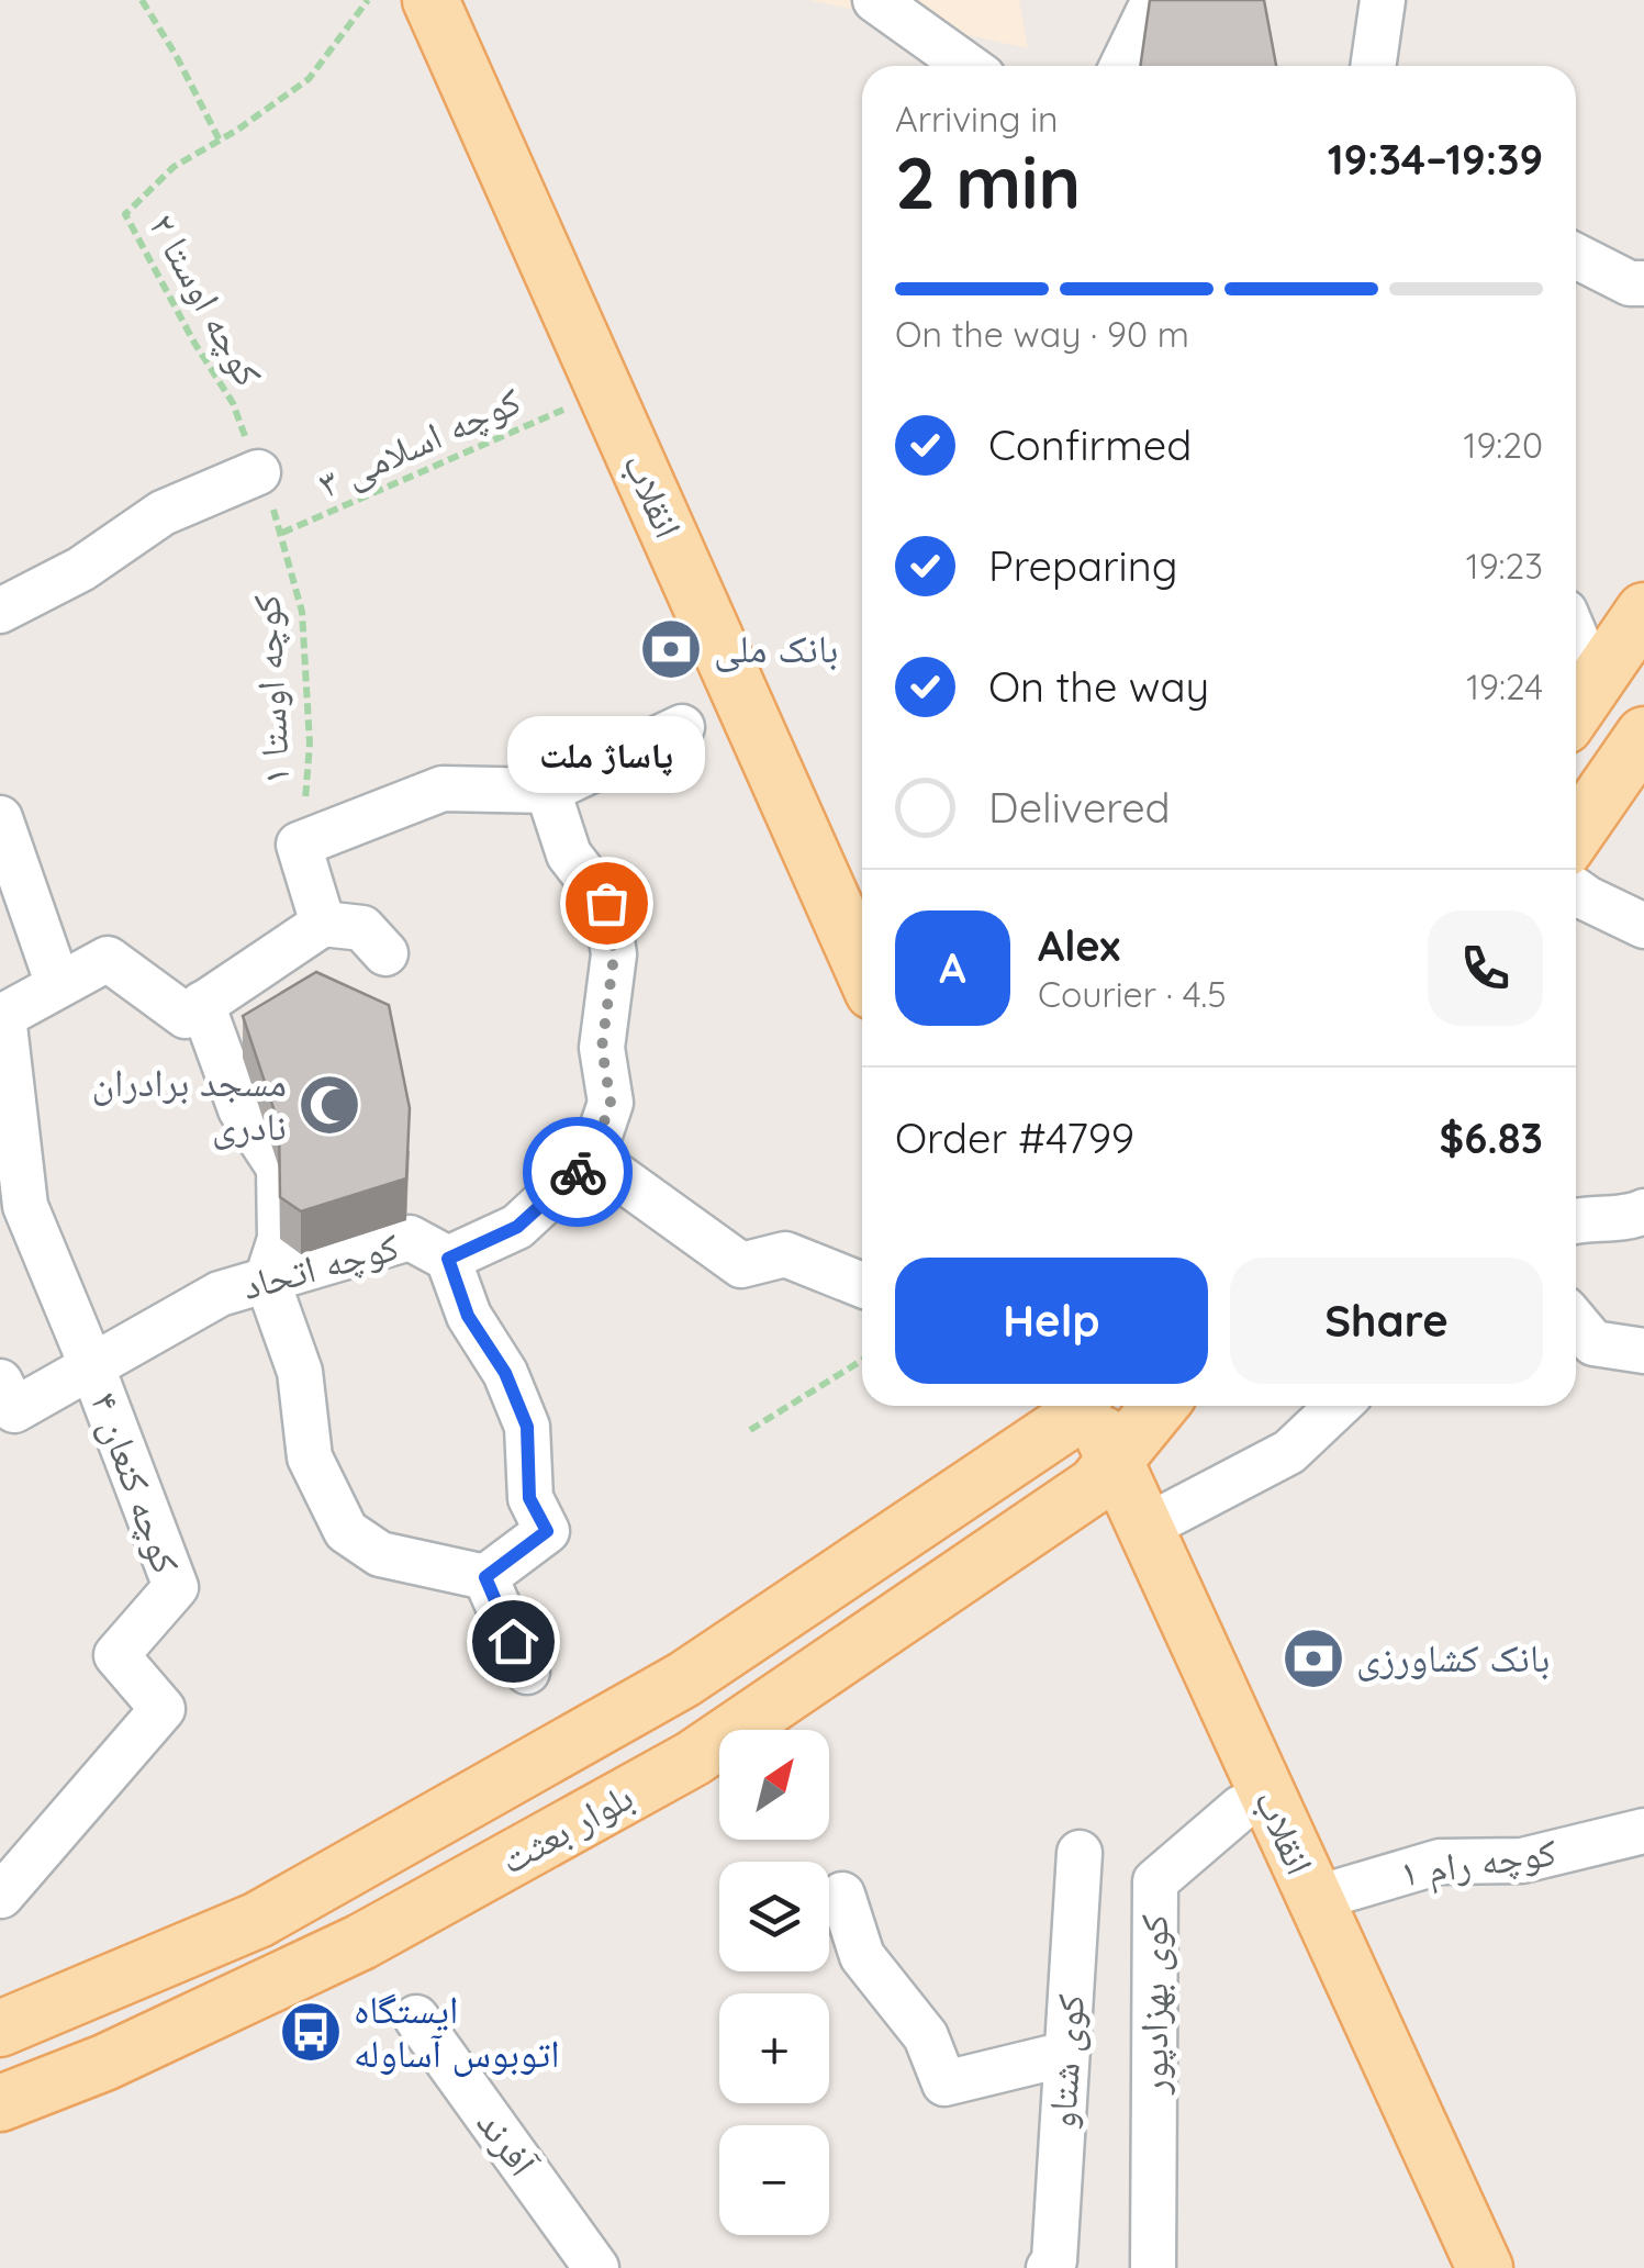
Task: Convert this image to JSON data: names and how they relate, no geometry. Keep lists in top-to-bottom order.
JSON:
{
  "streets": {
    "main road": ["انقلاب", "بلوار بعثت"],
    "street": [
      "کوچه اتحاد",
      "کوچه کنعان ۴",
      "کوچه رام ۱",
      "کوی بهزادپور",
      "کوی شتاو",
      "آفرند"
    ],
    "path": ["کوچه اوستا ۲", "کوچه اسلامی ۳", "کوچه اوستا ۱"]
  },
  "crossings": [
    ["کوچه اوستا ۲", "کوچه اسلامی ۳"],
    ["کوچه اوستا ۲", "کوچه اوستا ۱"],
    ["کوچه اسلامی ۳", "کوچه اوستا ۱"],
    ["انقلاب", "بلوار بعثت"],
    ["انقلاب", "کوچه رام ۱"],
    ["انقلاب", "کوی بهزادپور"],
    ["کوچه اتحاد", "کوچه کنعان ۴"]
  ],
  "places": {
    "bank": ["بانک ملی", "بانک کشاورزی"],
    "other": ["پاساژ ملت"],
    "mosque": ["مسجد برادران نادری"],
    "bus stop": ["ایستگاه اتوبوس آساوله"]
  },
  "north": "top right",
  "page": {
    "heading": ["2 min", "Arriving in", "19:34–19:39"],
    "panel": [
      "Alex",
      "Courier · 4.5",
      "Order #4799",
      "$6.83"
    ],
    "bar": "On the way · 90 m",
    "list": [
      ["Confirmed", "19:20"],
      ["Preparing", "19:23"],
      ["On the way", "19:24"],
      "Delivered"
    ],
    "bubble": "پاساژ ملت",
    "round": "A",
    "buttons": ["Help", "Share"],
    "map_buttons": ["+", "−"]
  }
}
